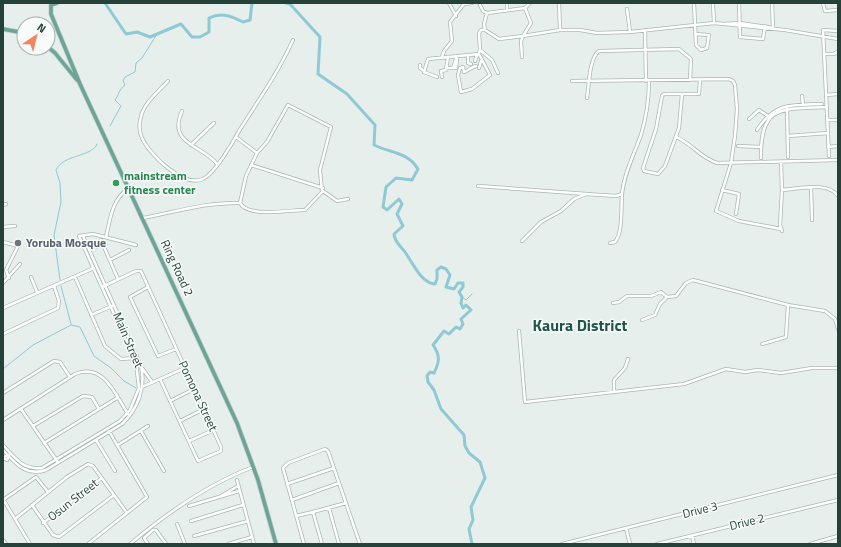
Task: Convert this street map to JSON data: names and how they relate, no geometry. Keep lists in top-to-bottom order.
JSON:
{
  "streets": {
    "main road": ["Ring Road 2"],
    "street": [
      "Main Street",
      "Pomona Street",
      "Osun Street",
      "Drive 3",
      "Drive 2"
    ]
  },
  "crossings": [
    ["Main Street", "Pomona Street"]
  ],
  "districts": ["Kaura District"],
  "places": ["mainstream fitness center", "Yoruba Mosque"],
  "north": "top right"
}
